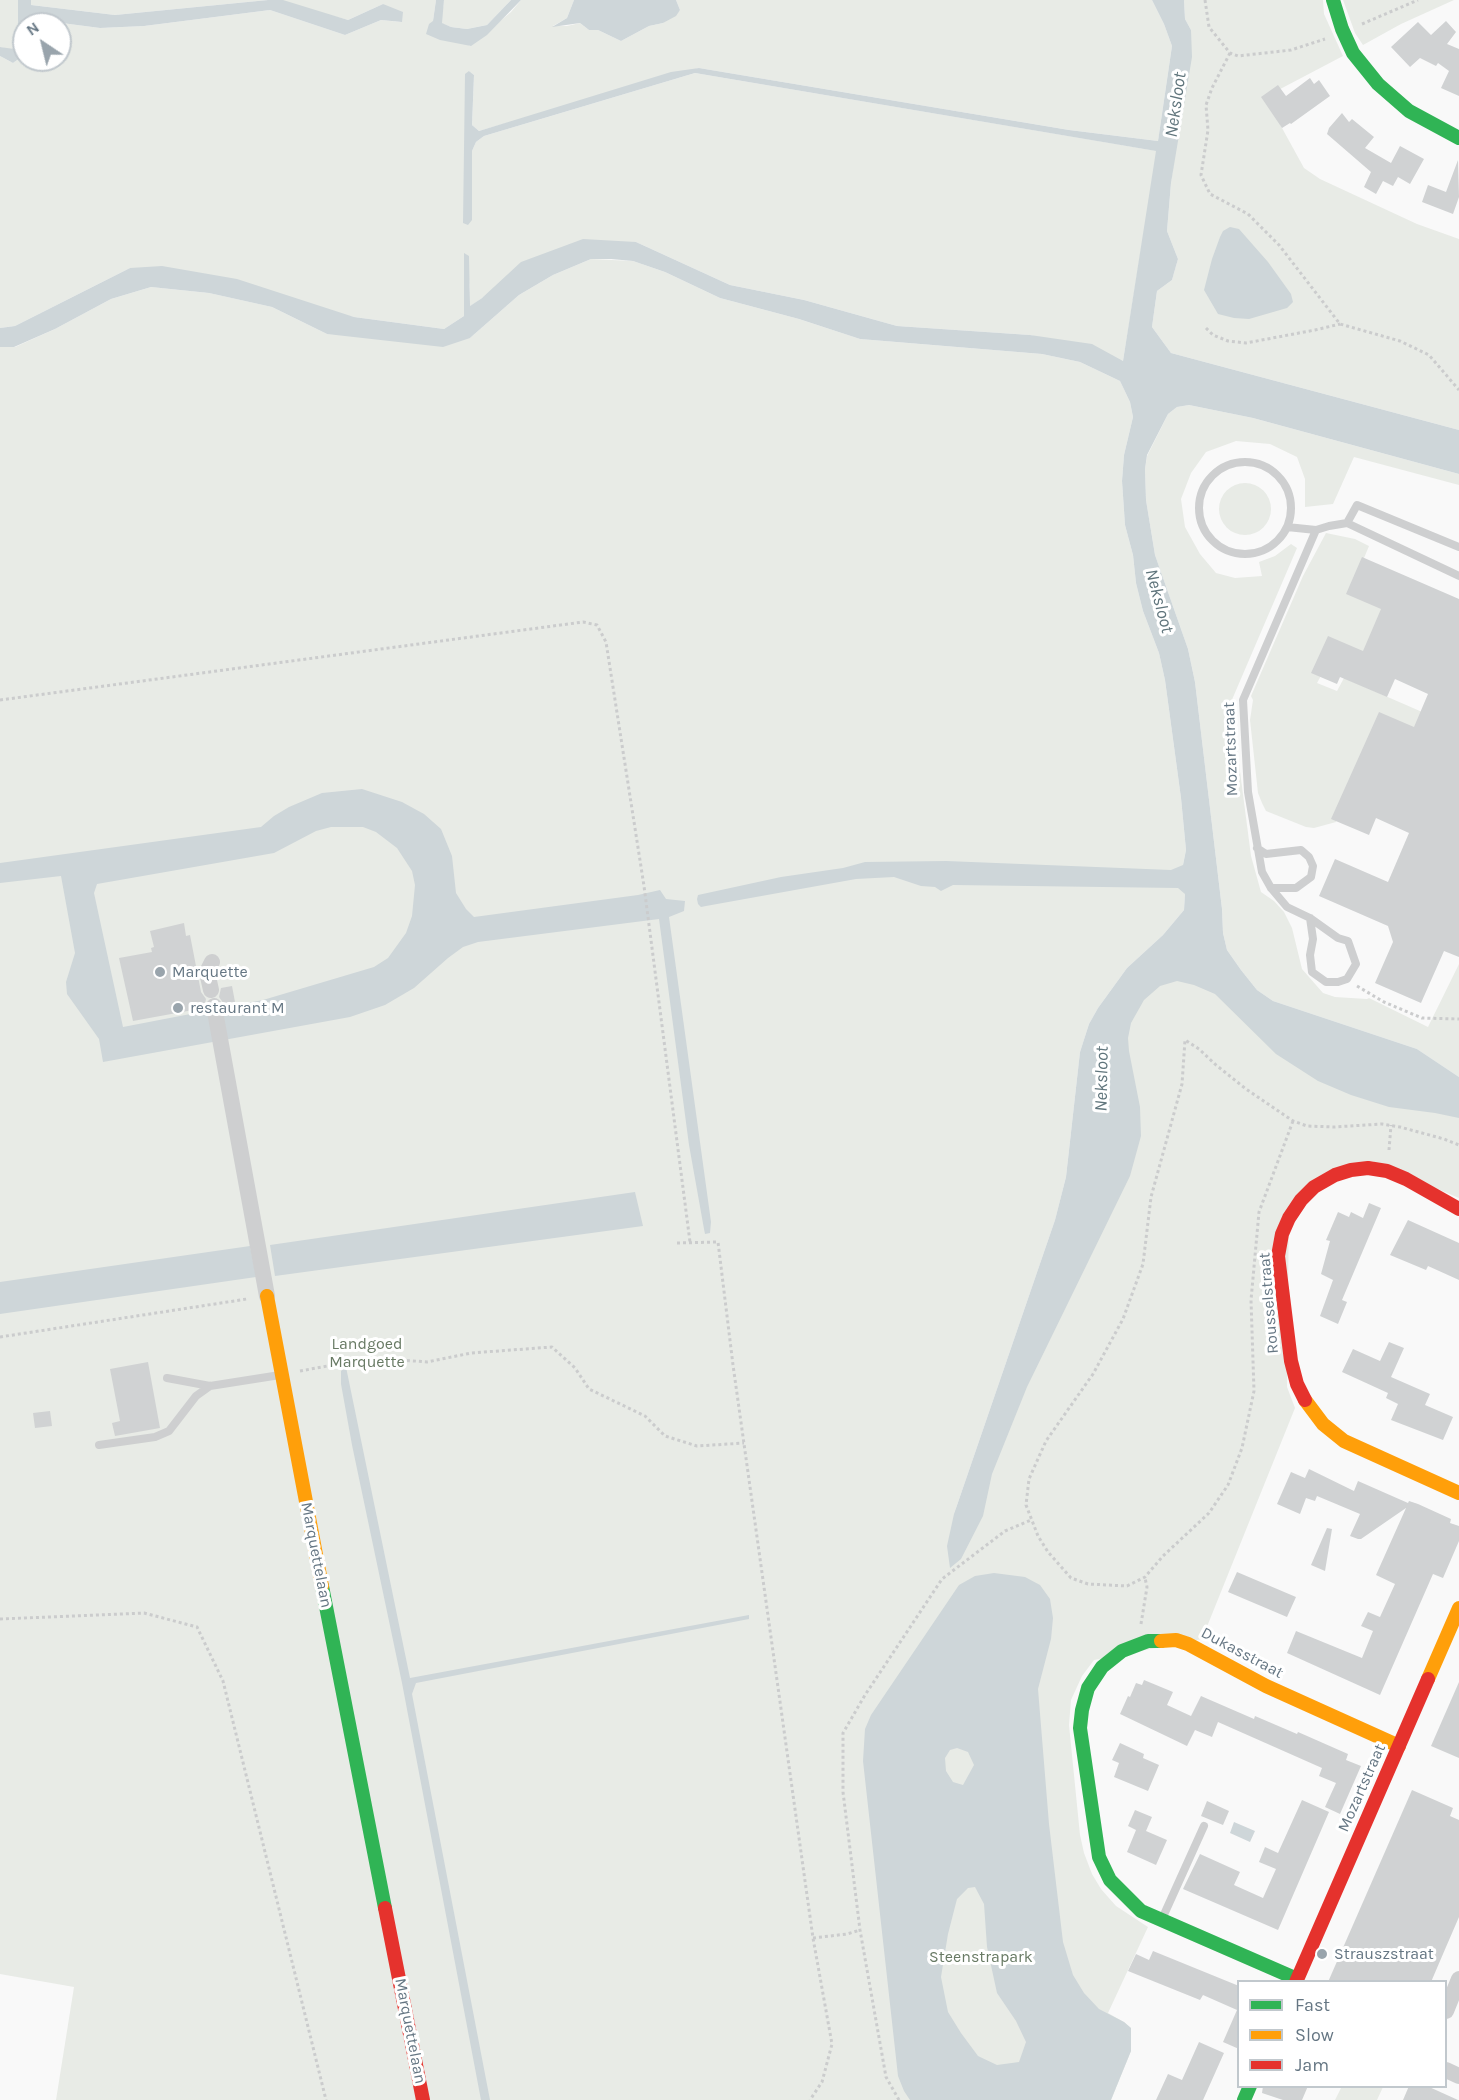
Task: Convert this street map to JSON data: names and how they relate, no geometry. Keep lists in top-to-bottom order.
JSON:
{
  "streets": {
    "street": [
      "Mozartstraat",
      "Rousselstraat",
      "Marquettelaan",
      "Dukasstraat"
    ]
  },
  "crossings": [
    ["Mozartstraat", "Dukasstraat"]
  ],
  "water": ["Neksloot"],
  "parks": ["Landgoed Marquette", "Steenstrapark"],
  "places": ["Marquette", "restaurant M", "Strauszstraat"],
  "legend": ["Fast", "Slow", "Jam"],
  "north": "top left"
}
